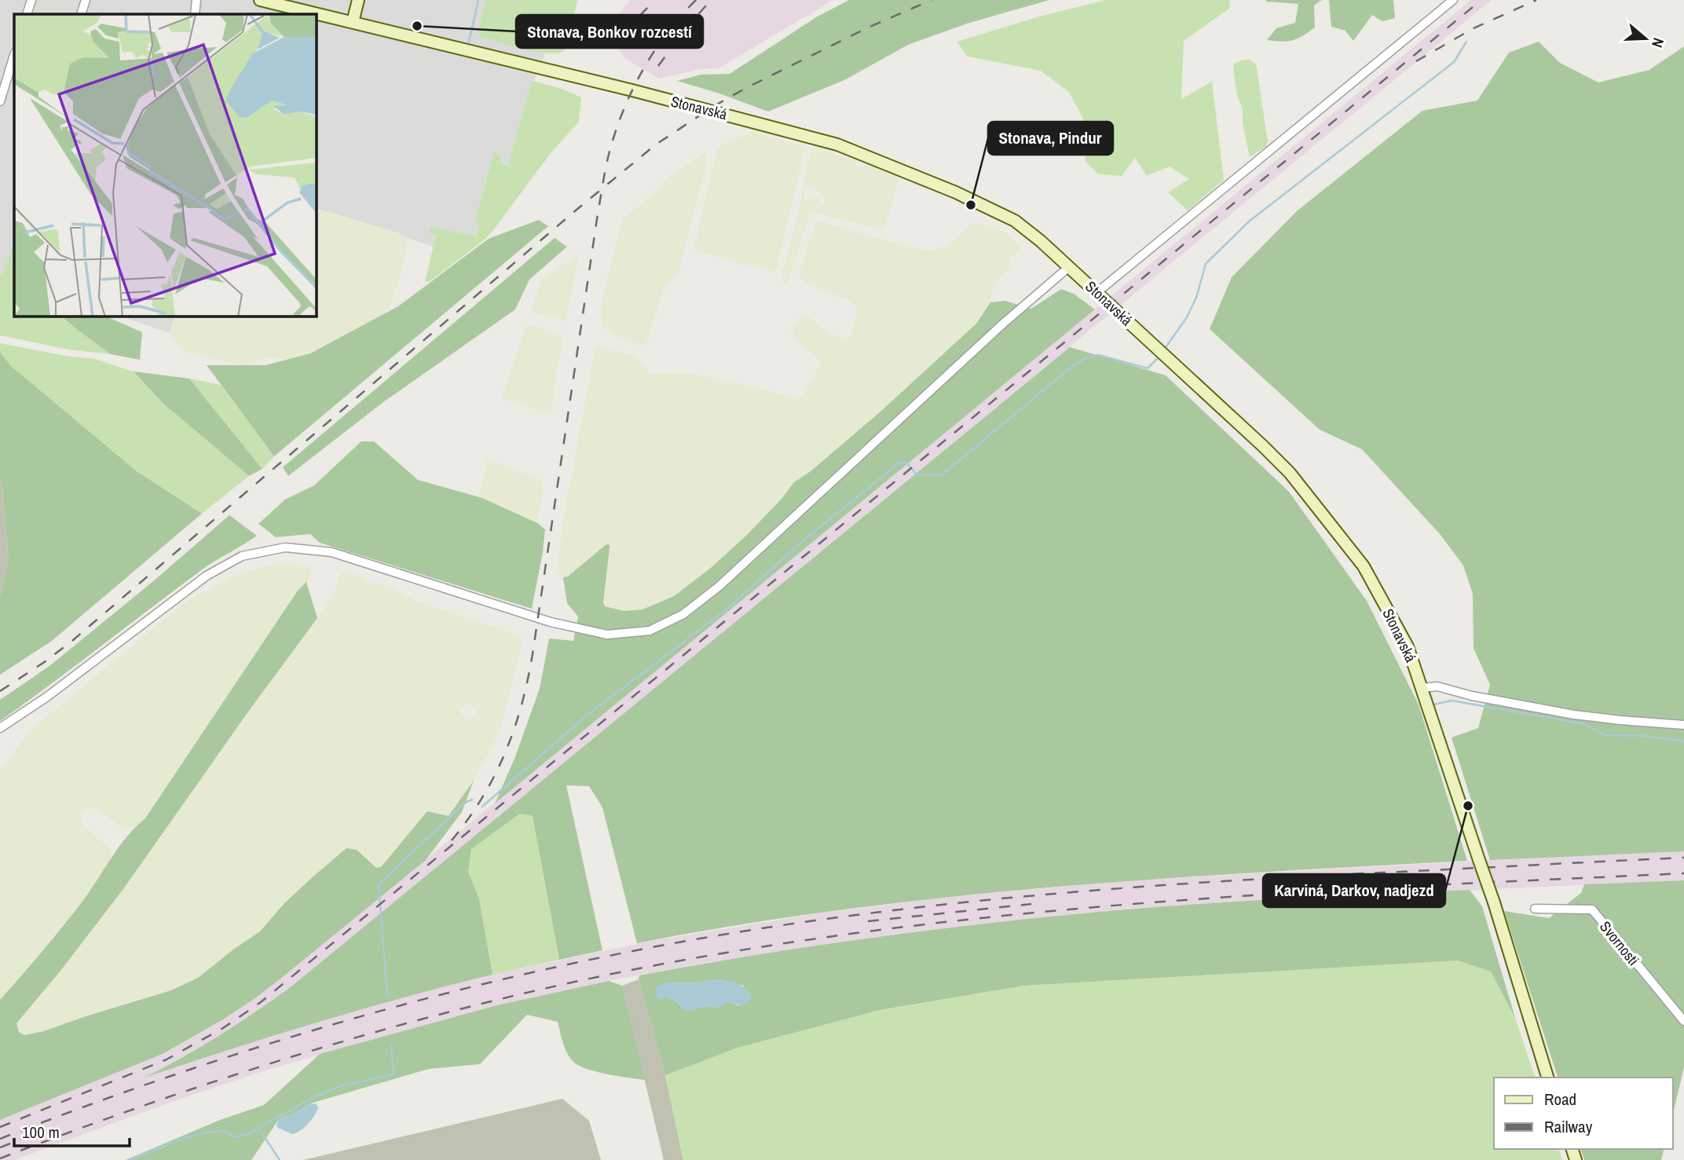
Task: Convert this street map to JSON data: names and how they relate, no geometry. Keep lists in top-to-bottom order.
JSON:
{
  "streets": {
    "street": ["Stonavská", "Svornosti"]
  },
  "places": ["Stonava, Bonkov rozcestí", "Stonava, Pindur", "Karviná, Darkov, nadjezd"],
  "legend": ["Road", "Railway"],
  "scale_bar": "100 m",
  "north": "right"
}
